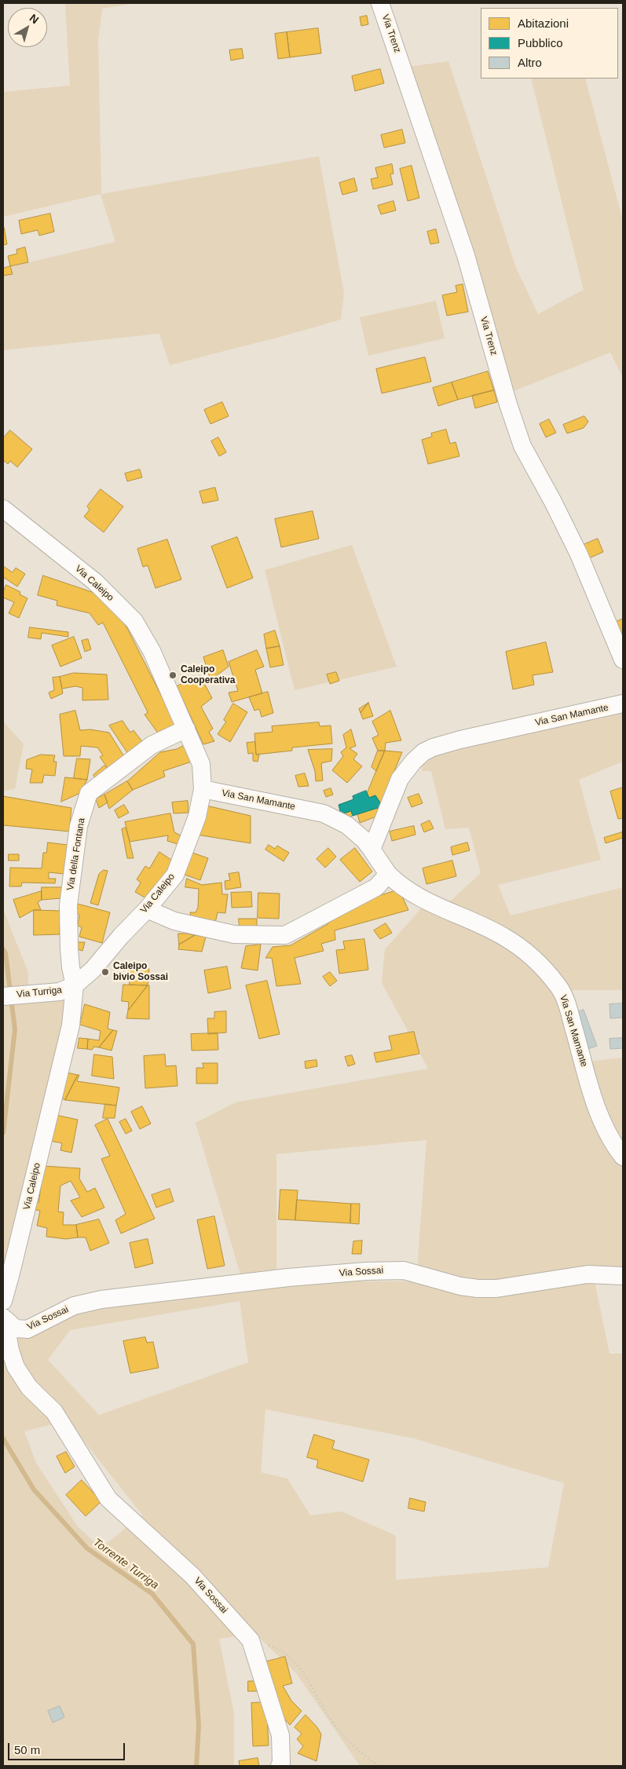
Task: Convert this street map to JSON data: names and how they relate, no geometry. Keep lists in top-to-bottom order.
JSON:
{
  "streets": {
    "street": [
      "Via Trenz",
      "Via Caleipo",
      "Via San Mamante",
      "Via della Fontana",
      "Via Turriga",
      "Via Sossai"
    ]
  },
  "crossings": [
    ["Via Caleipo", "Via San Mamante"],
    ["Via Caleipo", "Via della Fontana"],
    ["Via Caleipo", "Via Turriga"],
    ["Via della Fontana", "Via Turriga"]
  ],
  "water": ["Torrente Turriga"],
  "places": ["Caleipo Cooperativa", "Caleipo bivio Sossai"],
  "legend": ["Abitazioni", "Pubblico", "Altro"],
  "scale_bar": "50 m",
  "north": "top right"
}
